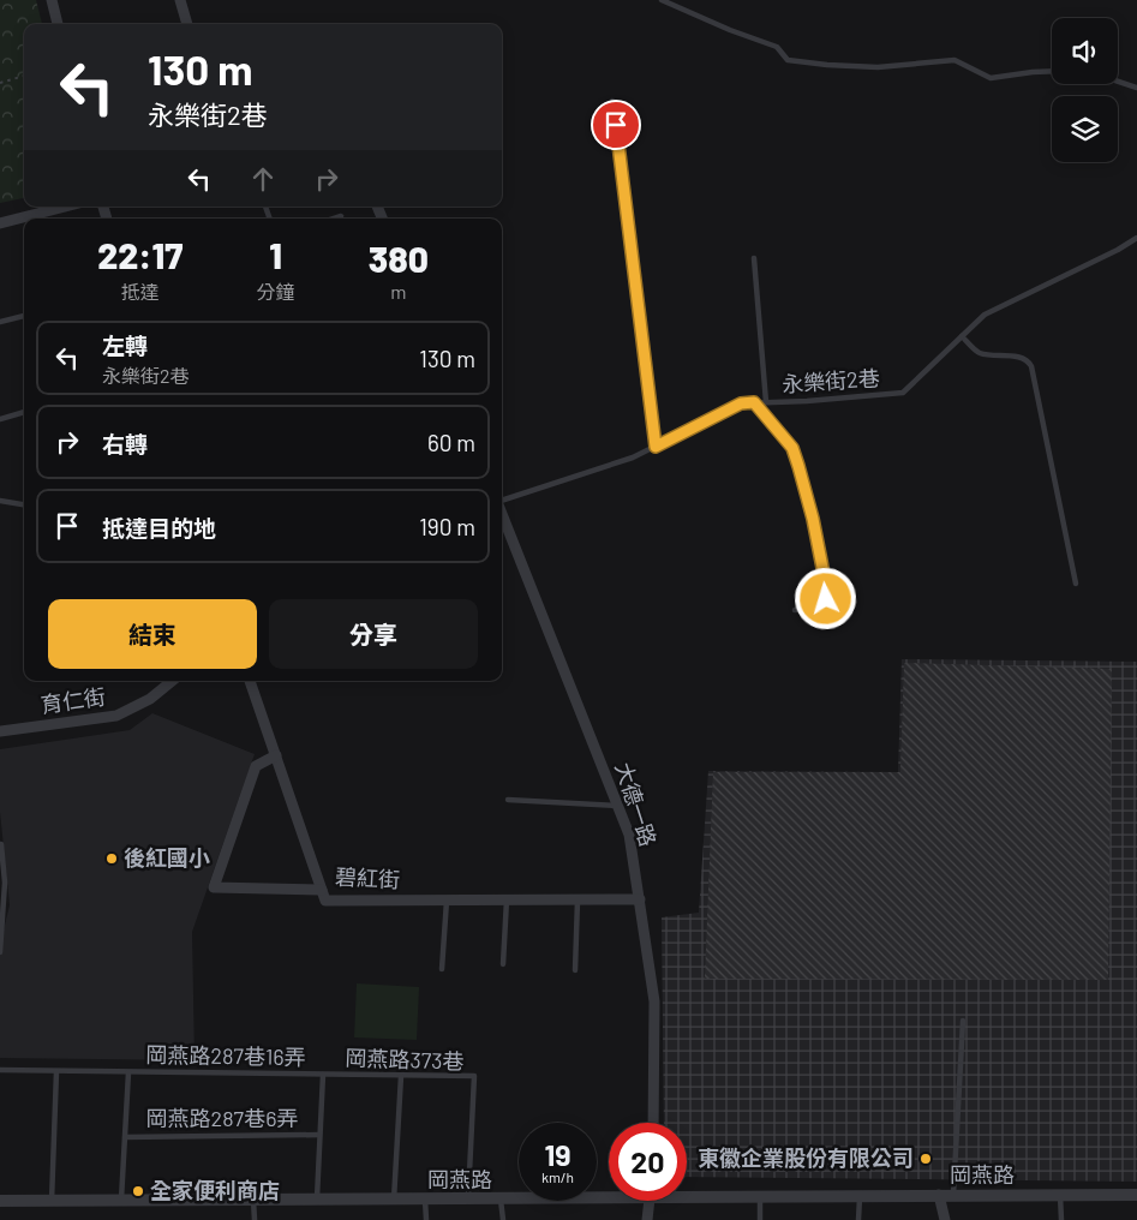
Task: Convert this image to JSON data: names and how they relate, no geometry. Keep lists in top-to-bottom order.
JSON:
{
  "streets": {
    "street": [
      "育仁街",
      "大德一路",
      "碧紅街",
      "岡燕路"
    ],
    "lane": [
      "永樂街2巷",
      "岡燕路287巷16弄",
      "岡燕路373巷",
      "岡燕路287巷6弄"
    ]
  },
  "crossings": [
    ["大德一路", "碧紅街"],
    ["岡燕路287巷16弄", "岡燕路373巷"],
    ["岡燕路373巷", "岡燕路"]
  ],
  "places": ["後紅國小", "東徽企業股份有限公司", "全家便利商店"],
  "page": {
    "turn": ["130 m", "永樂街2巷"],
    "eta": [
      "22:17",
      "抵達",
      "1",
      "分鐘",
      "380",
      "m"
    ],
    "list": [
      {
        "name": "左轉",
        "note": "永樂街2巷",
        "value": "130 m"
      },
      {
        "name": "右轉",
        "value": "60 m"
      },
      {
        "name": "抵達目的地",
        "value": "190 m"
      }
    ],
    "buttons": ["結束", "分享"],
    "speed": "19 km/h",
    "limit": "20"
  }
}
